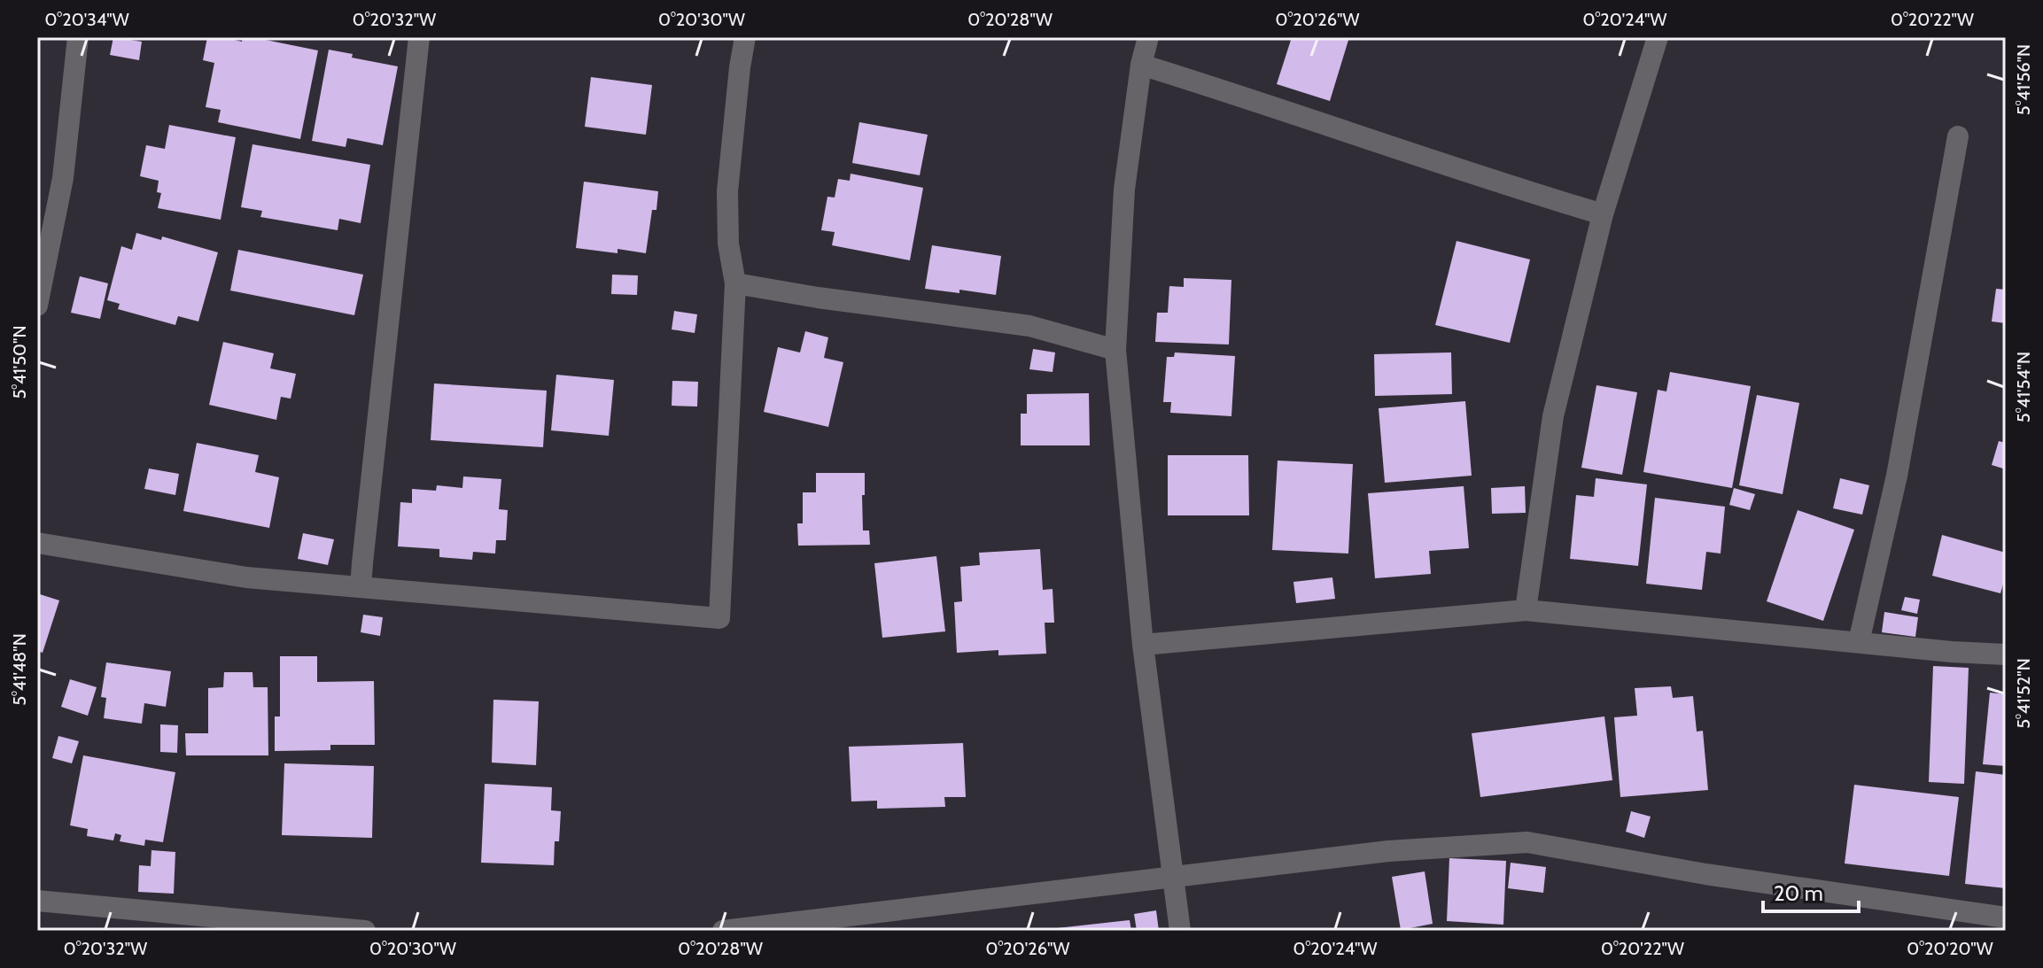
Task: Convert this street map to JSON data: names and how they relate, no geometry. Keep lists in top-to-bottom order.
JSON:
{
  "scale_bar": "20 m",
  "coordinates": [
    "0°20'34\"W",
    "0°20'32\"W",
    "0°20'30\"W",
    "0°20'28\"W",
    "0°20'26\"W",
    "0°20'24\"W",
    "0°20'22\"W",
    "5°41'56\"N",
    "5°41'50\"N",
    "5°41'54\"N",
    "5°41'48\"N",
    "5°41'52\"N",
    "0°20'20\"W"
  ]
}
